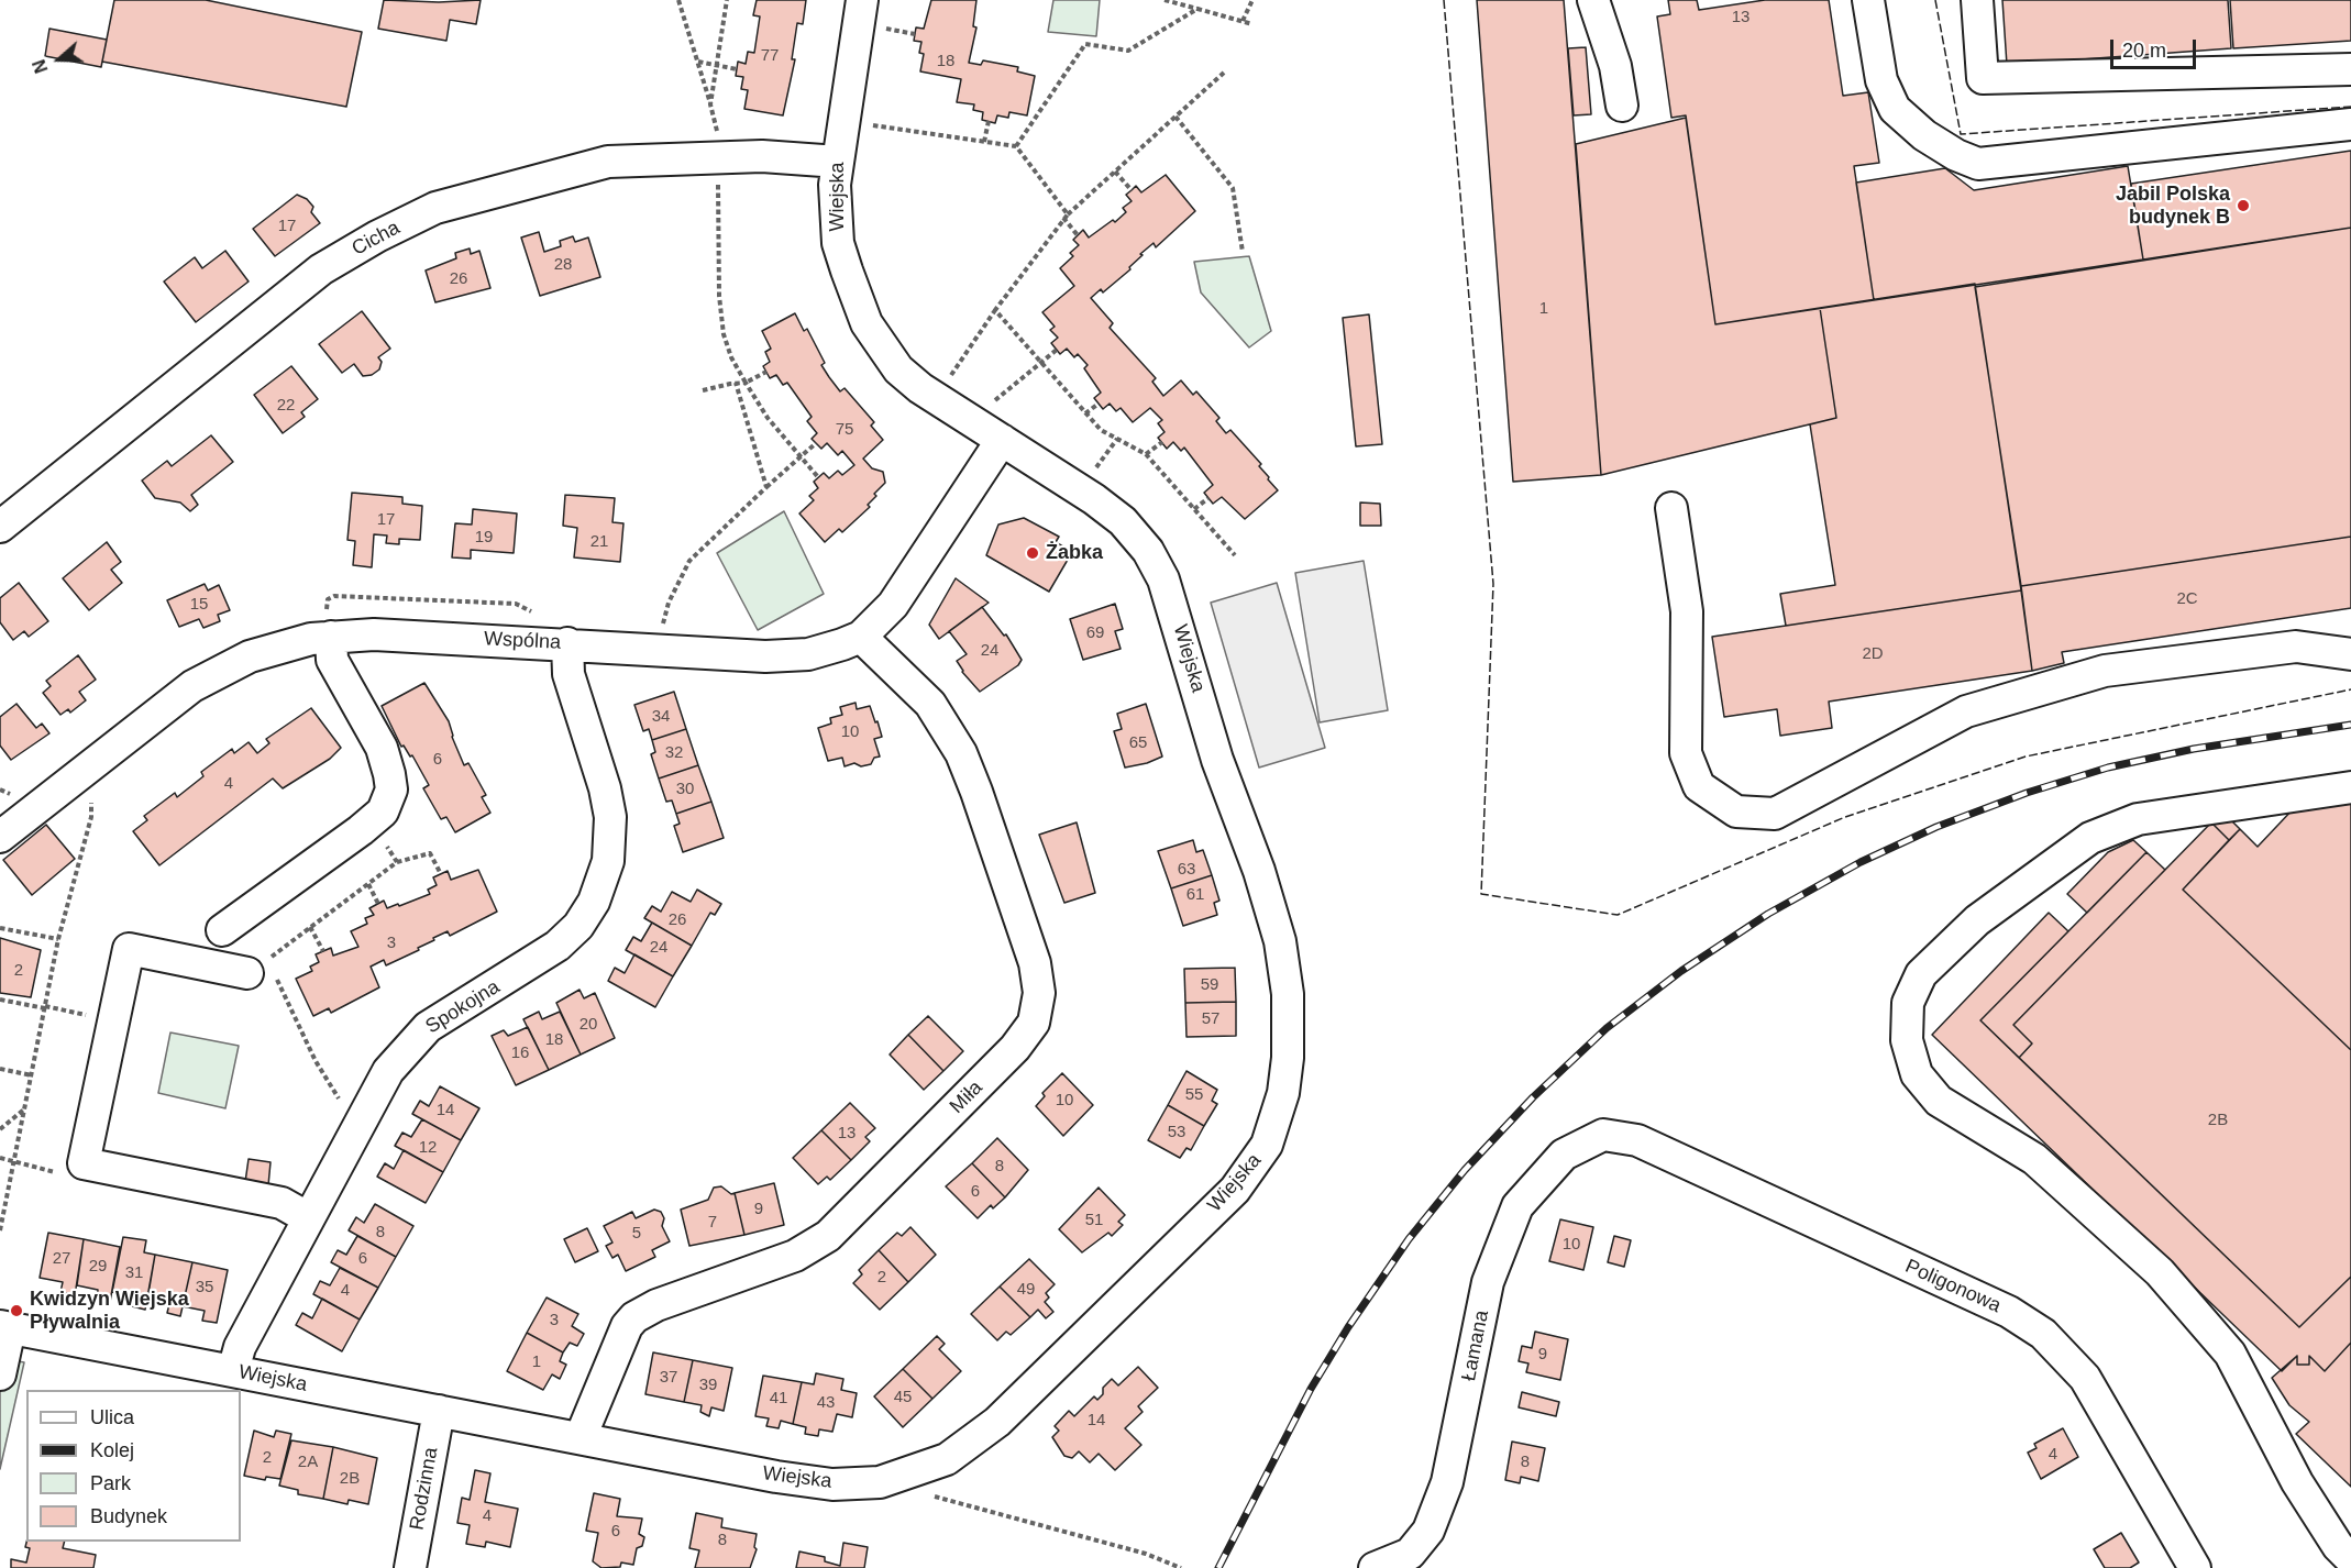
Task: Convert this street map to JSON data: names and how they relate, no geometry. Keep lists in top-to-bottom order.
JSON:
{
  "streets": {
    "street": [
      "Wiejska",
      "Cicha",
      "Wspólna",
      "Spokojna",
      "Miła",
      "Poligonowa",
      "Łamana",
      "Rodzinna"
    ]
  },
  "crossings": [
    ["Wiejska", "Cicha"],
    ["Wiejska", "Wspólna"],
    ["Wiejska", "Spokojna"],
    ["Wiejska", "Miła"],
    ["Wiejska", "Rodzinna"],
    ["Wspólna", "Spokojna"],
    ["Wspólna", "Miła"],
    ["Poligonowa", "Łamana"]
  ],
  "places": ["Jabil Polska budynek B", "Żabka", "Kwidzyn Wiejska Pływalnia"],
  "house_numbers": [
    "13",
    "77",
    "18",
    "17",
    "28",
    "26",
    "1",
    "22",
    "75",
    "17",
    "19",
    "21",
    "2C",
    "15",
    "69",
    "24",
    "2D",
    "34",
    "10",
    "65",
    "32",
    "6",
    "4",
    "30",
    "63",
    "61",
    "26",
    "3",
    "24",
    "2",
    "59",
    "57",
    "20",
    "18",
    "16",
    "55",
    "10",
    "14",
    "2B",
    "53",
    "13",
    "12",
    "8",
    "6",
    "9",
    "51",
    "7",
    "8",
    "5",
    "10",
    "27",
    "6",
    "29",
    "31",
    "2",
    "35",
    "49",
    "4",
    "3",
    "9",
    "1",
    "37",
    "39",
    "45",
    "41",
    "43",
    "14",
    "4",
    "2",
    "2A",
    "8",
    "2B",
    "4",
    "6",
    "8"
  ],
  "legend": [
    "Ulica",
    "Kolej",
    "Park",
    "Budynek"
  ],
  "scale_bar": "20 m",
  "north": "left"
}
